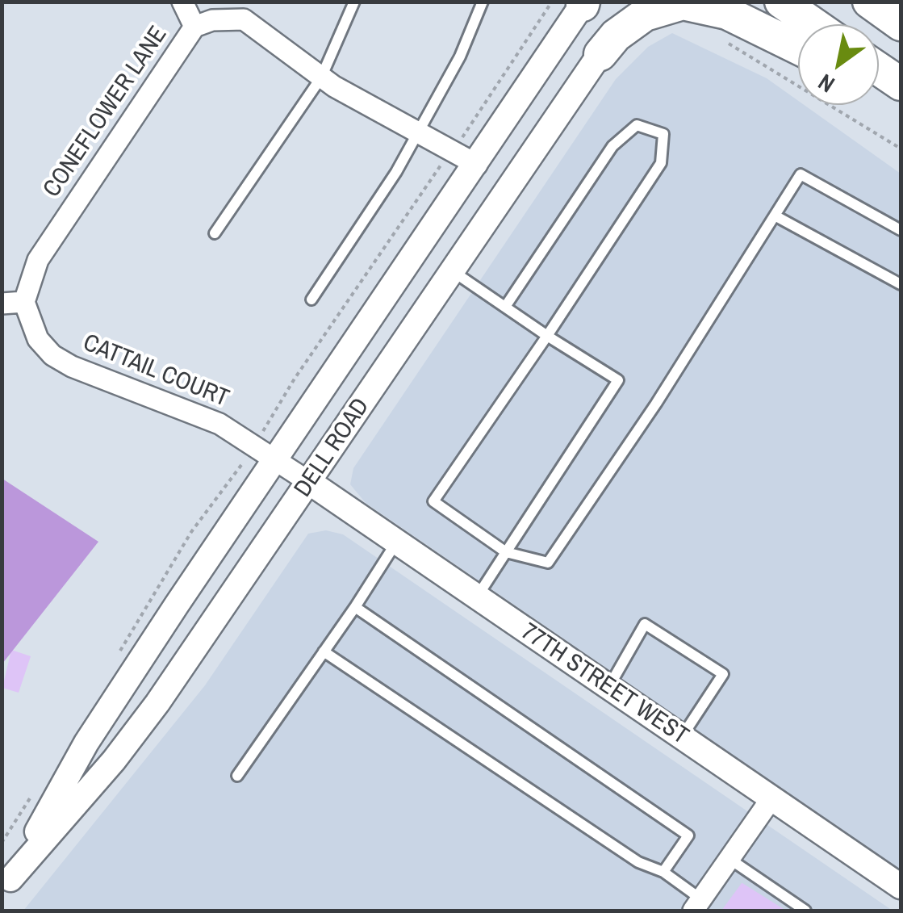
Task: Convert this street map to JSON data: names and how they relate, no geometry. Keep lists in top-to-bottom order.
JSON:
{
  "streets": {
    "street": [
      "CONEFLOWER LANE",
      "CATTAIL COURT",
      "DELL ROAD",
      "77TH STREET WEST"
    ]
  },
  "crossings": [
    ["CONEFLOWER LANE", "CATTAIL COURT"],
    ["CONEFLOWER LANE", "DELL ROAD"],
    ["CATTAIL COURT", "DELL ROAD"],
    ["CATTAIL COURT", "77TH STREET WEST"],
    ["DELL ROAD", "77TH STREET WEST"]
  ],
  "north": "bottom left"
}
